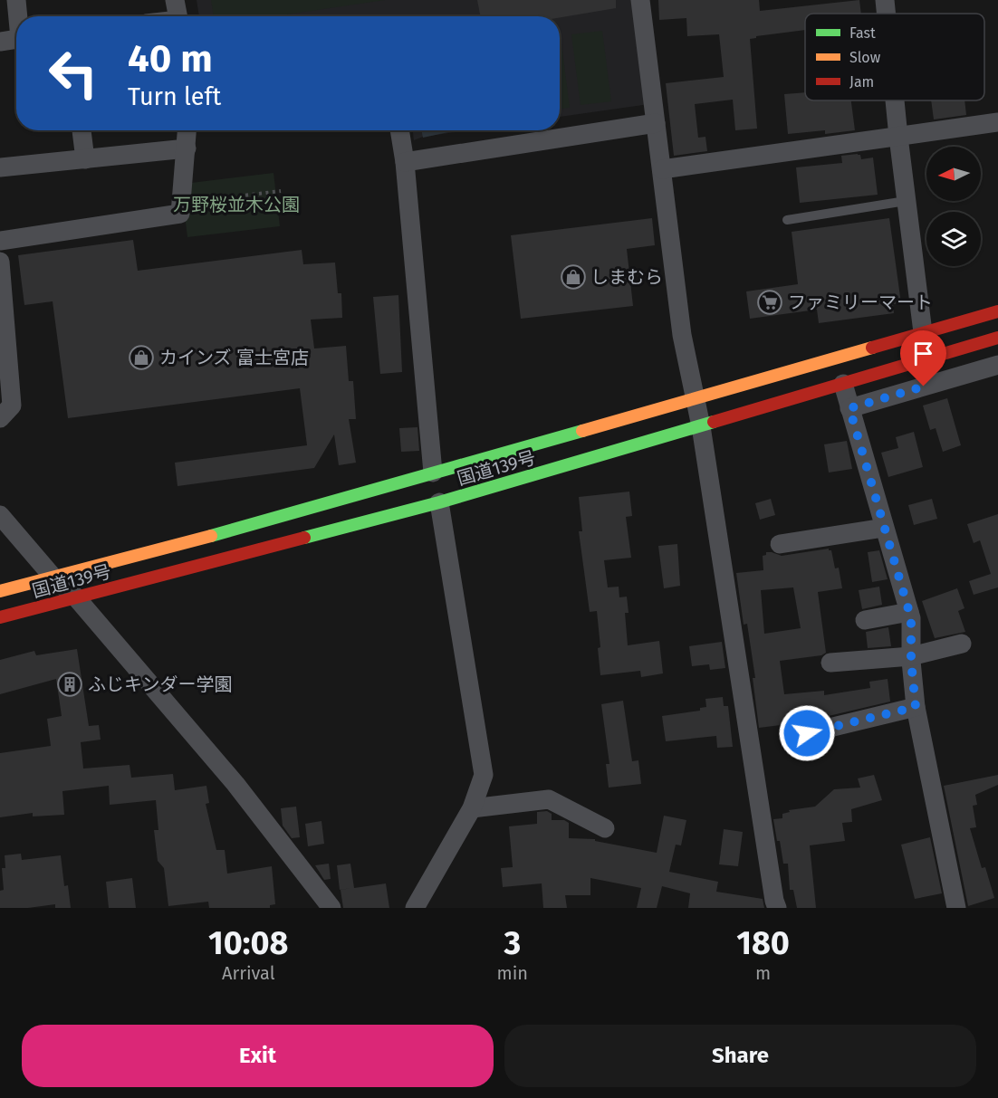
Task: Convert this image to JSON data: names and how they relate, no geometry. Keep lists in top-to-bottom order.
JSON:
{
  "streets": {
    "highway": ["国道139号"]
  },
  "parks": ["万野桜並木公園"],
  "places": {
    "shop": ["しまむら", "カインズ 富士宮店"],
    "supermarket": ["ファミリーマート"],
    "building": ["ふじキンダー学園"]
  },
  "legend": ["Fast", "Slow", "Jam"],
  "north": "left",
  "page": {
    "turn": ["40 m", "Turn left"],
    "eta": [
      "10:08",
      "Arrival",
      "3",
      "min",
      "180",
      "m"
    ],
    "buttons": ["Exit", "Share"]
  }
}
